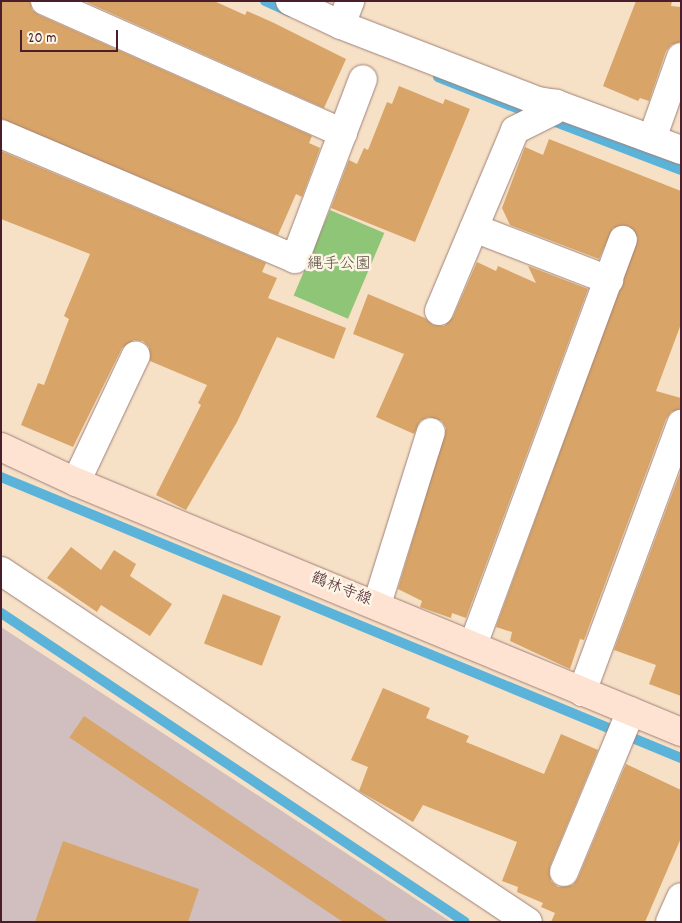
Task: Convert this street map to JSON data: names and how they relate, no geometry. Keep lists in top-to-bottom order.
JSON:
{
  "streets": {
    "main road": ["鶴林寺線"]
  },
  "parks": ["縄手公園"],
  "scale_bar": "20 m"
}
